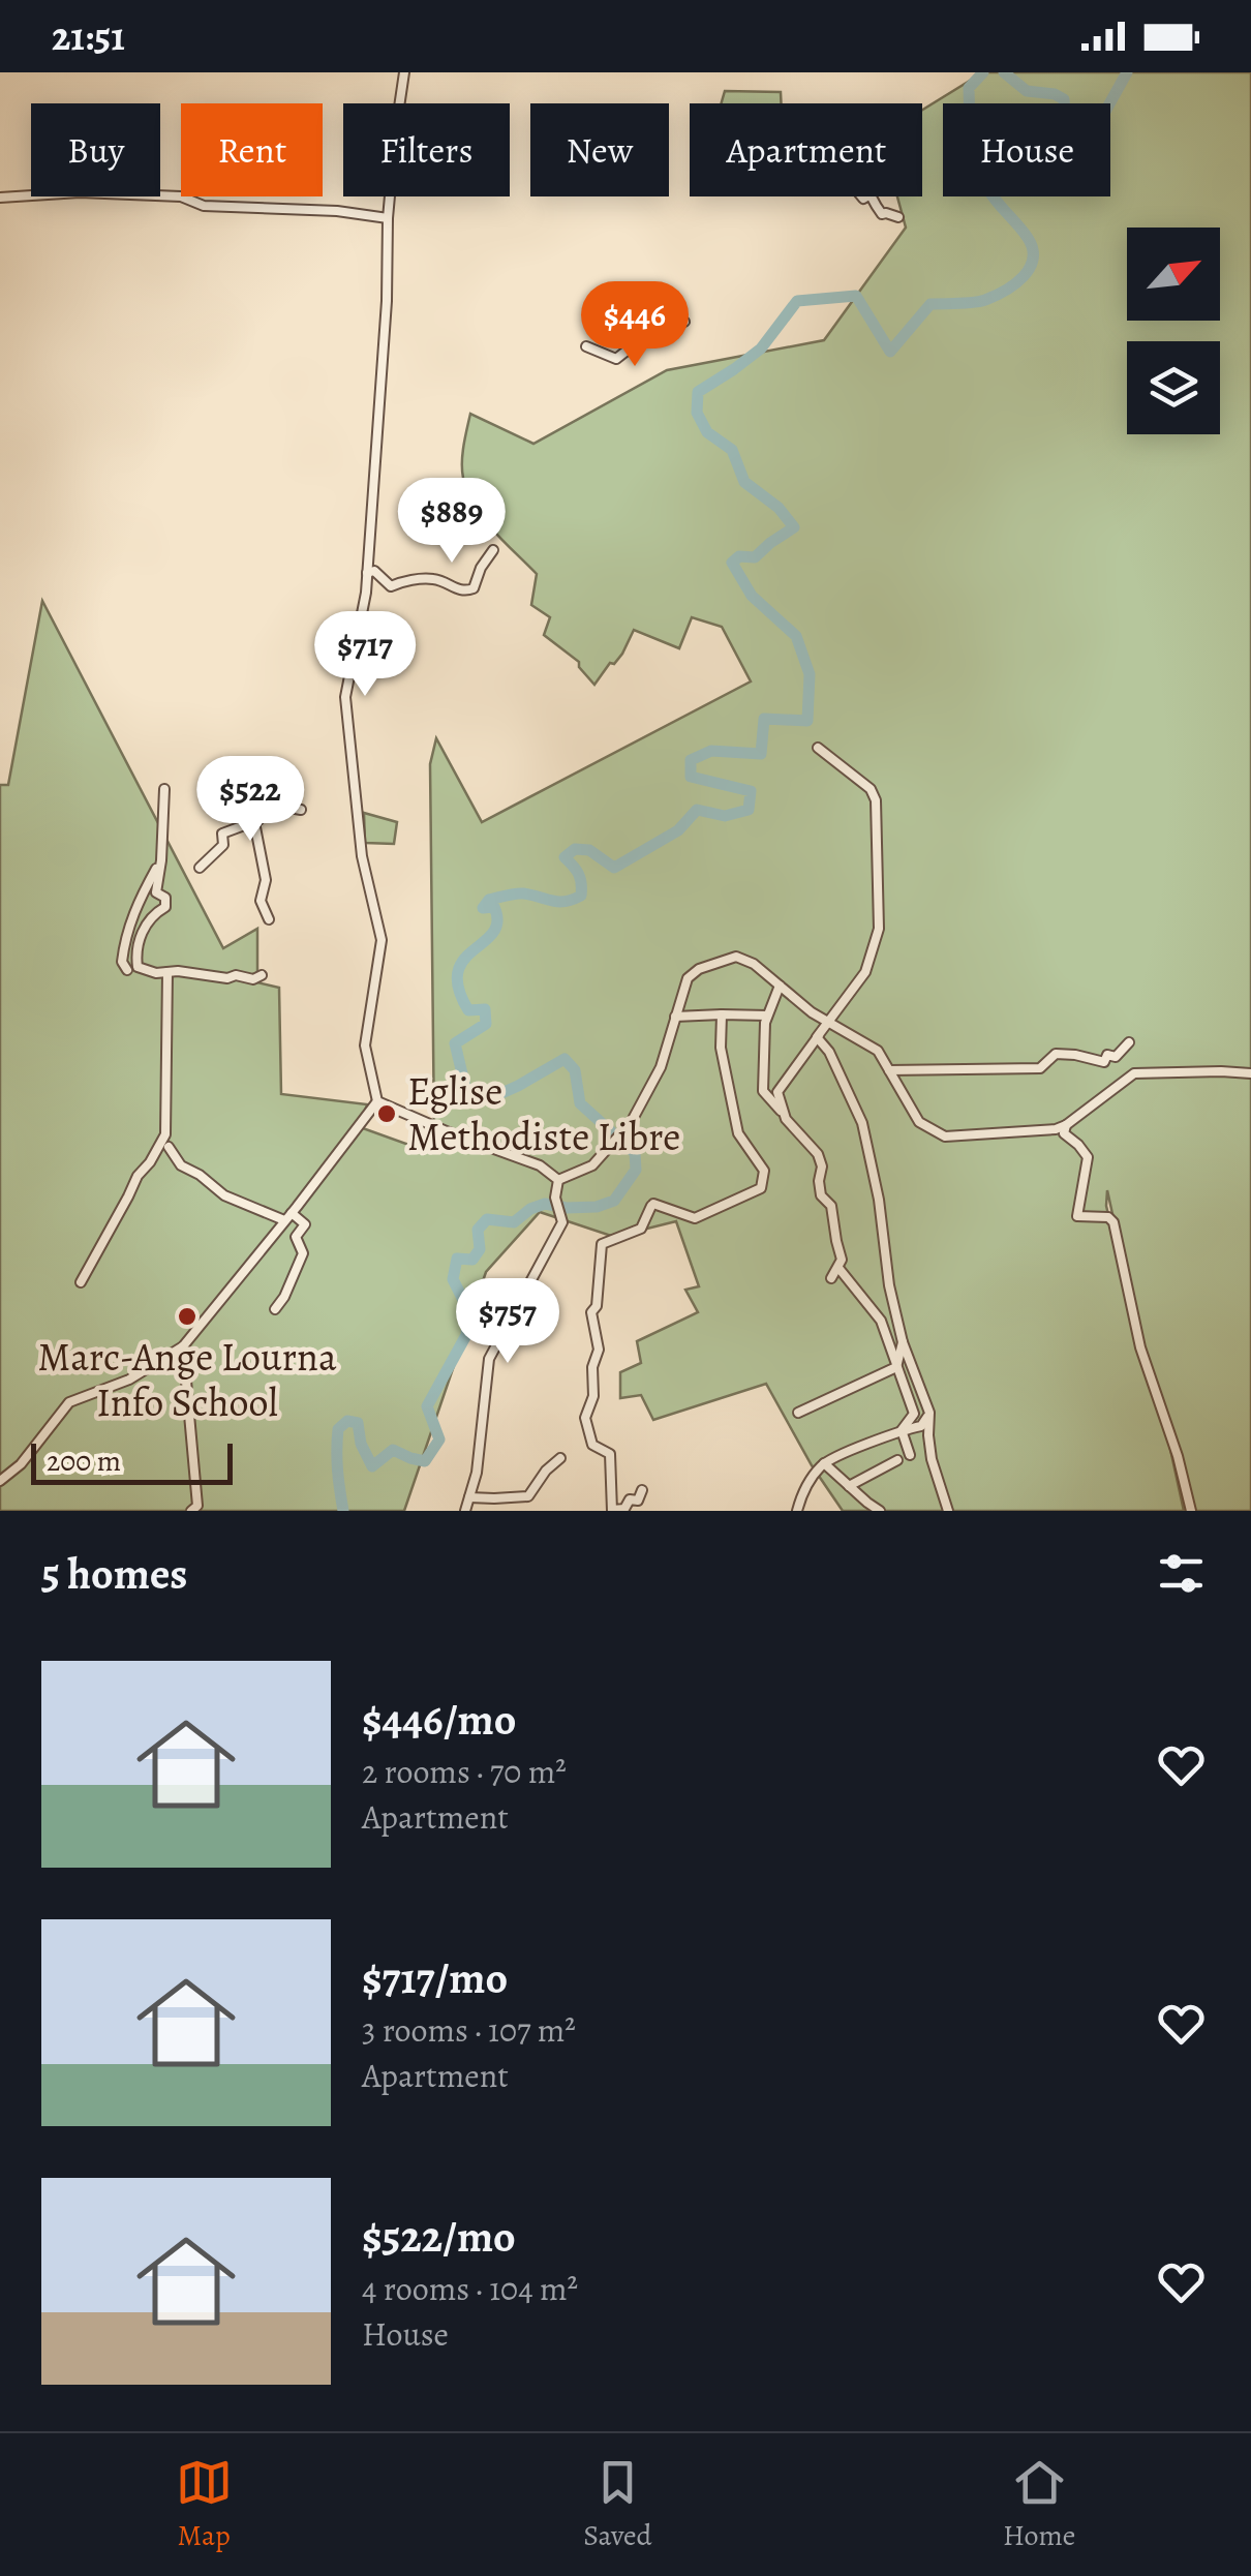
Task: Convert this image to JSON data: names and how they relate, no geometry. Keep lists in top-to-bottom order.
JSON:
{
  "places": ["Eglise Methodiste Libre", "Marc-Ange Lourna Info School"],
  "scale_bar": "200 m",
  "north": "top right",
  "page": {
    "status": "21:51",
    "chip": [
      "Buy",
      "Rent",
      "Filters",
      "New",
      "Apartment",
      "House"
    ],
    "price": [
      "$446",
      "$889",
      "$717",
      "$522",
      "$757"
    ],
    "scale": "200 m",
    "heading": "5 homes",
    "list": [
      {
        "name": "$446/mo",
        "note": "2 rooms · 70 m² · Apartment"
      },
      {
        "name": "$717/mo",
        "note": "3 rooms · 107 m² · Apartment"
      },
      {
        "name": "$522/mo",
        "note": "4 rooms · 104 m² · House"
      }
    ],
    "tabs": ["Map", "Saved", "Home"]
  }
}
